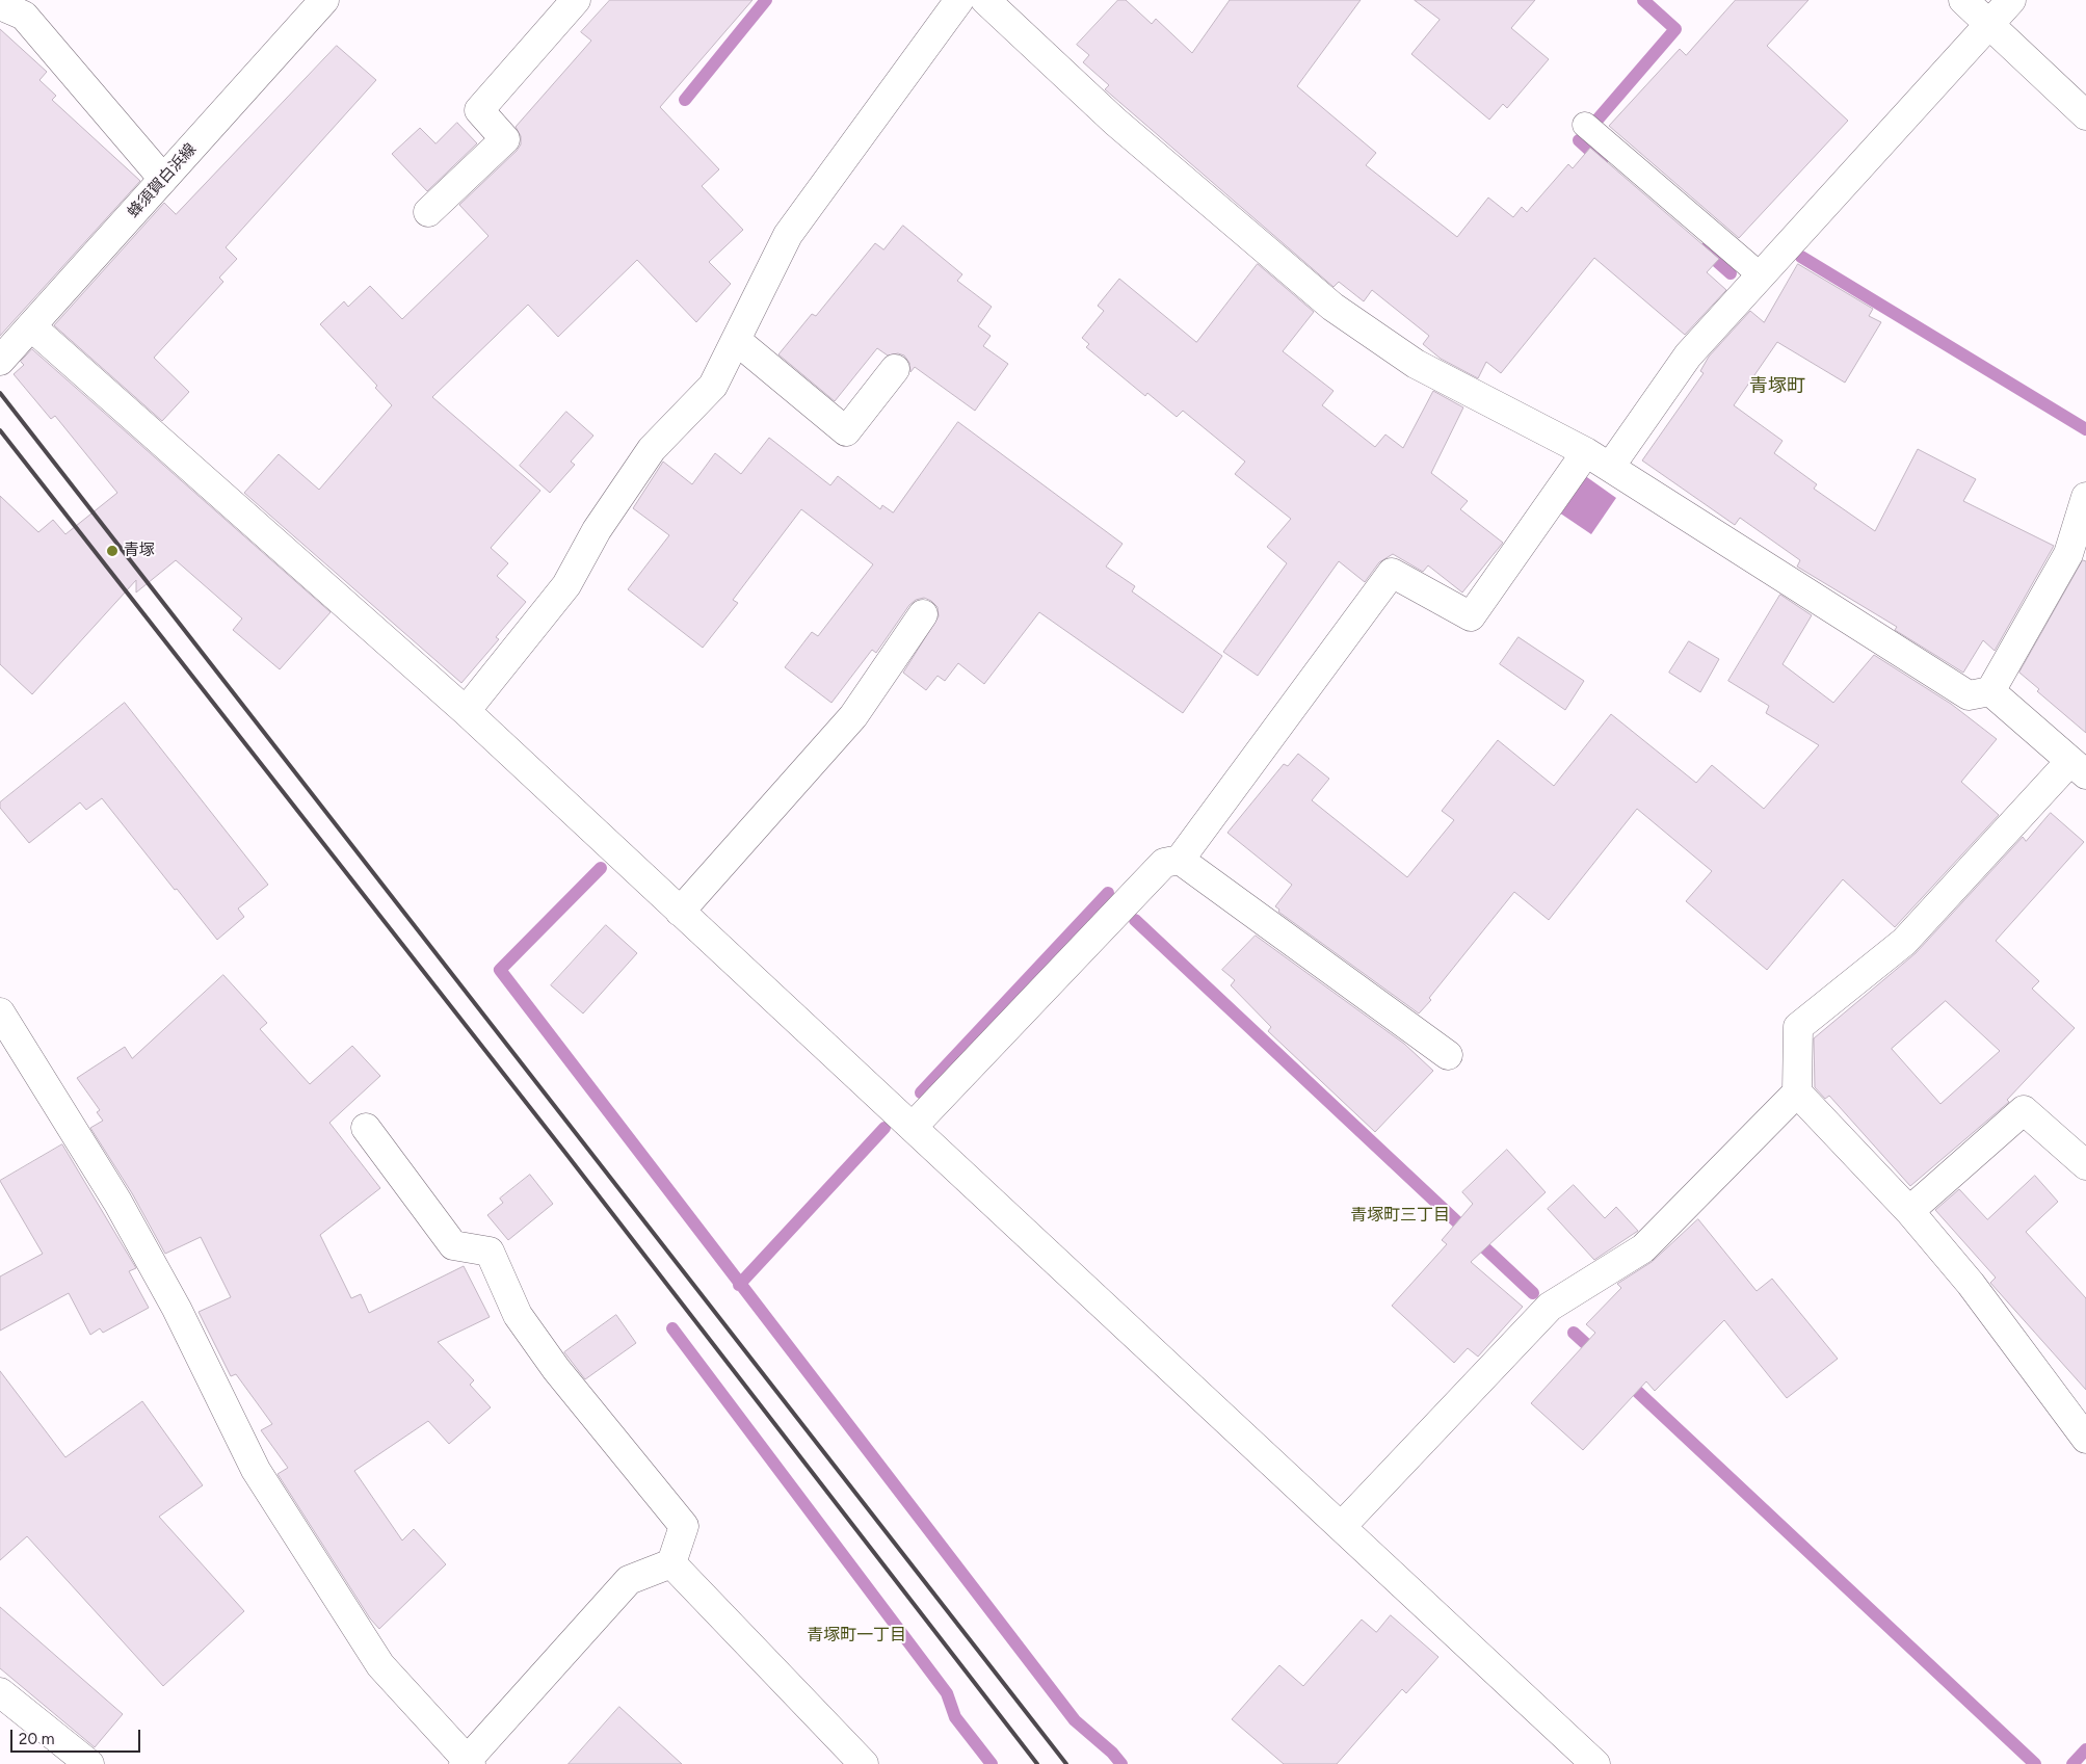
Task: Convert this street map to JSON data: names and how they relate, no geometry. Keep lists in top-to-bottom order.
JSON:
{
  "streets": {
    "street": ["蜂須賀白浜線"]
  },
  "districts": ["青塚町", "青塚町三丁目", "青塚町一丁目"],
  "places": ["青塚"],
  "scale_bar": "20 m"
}
